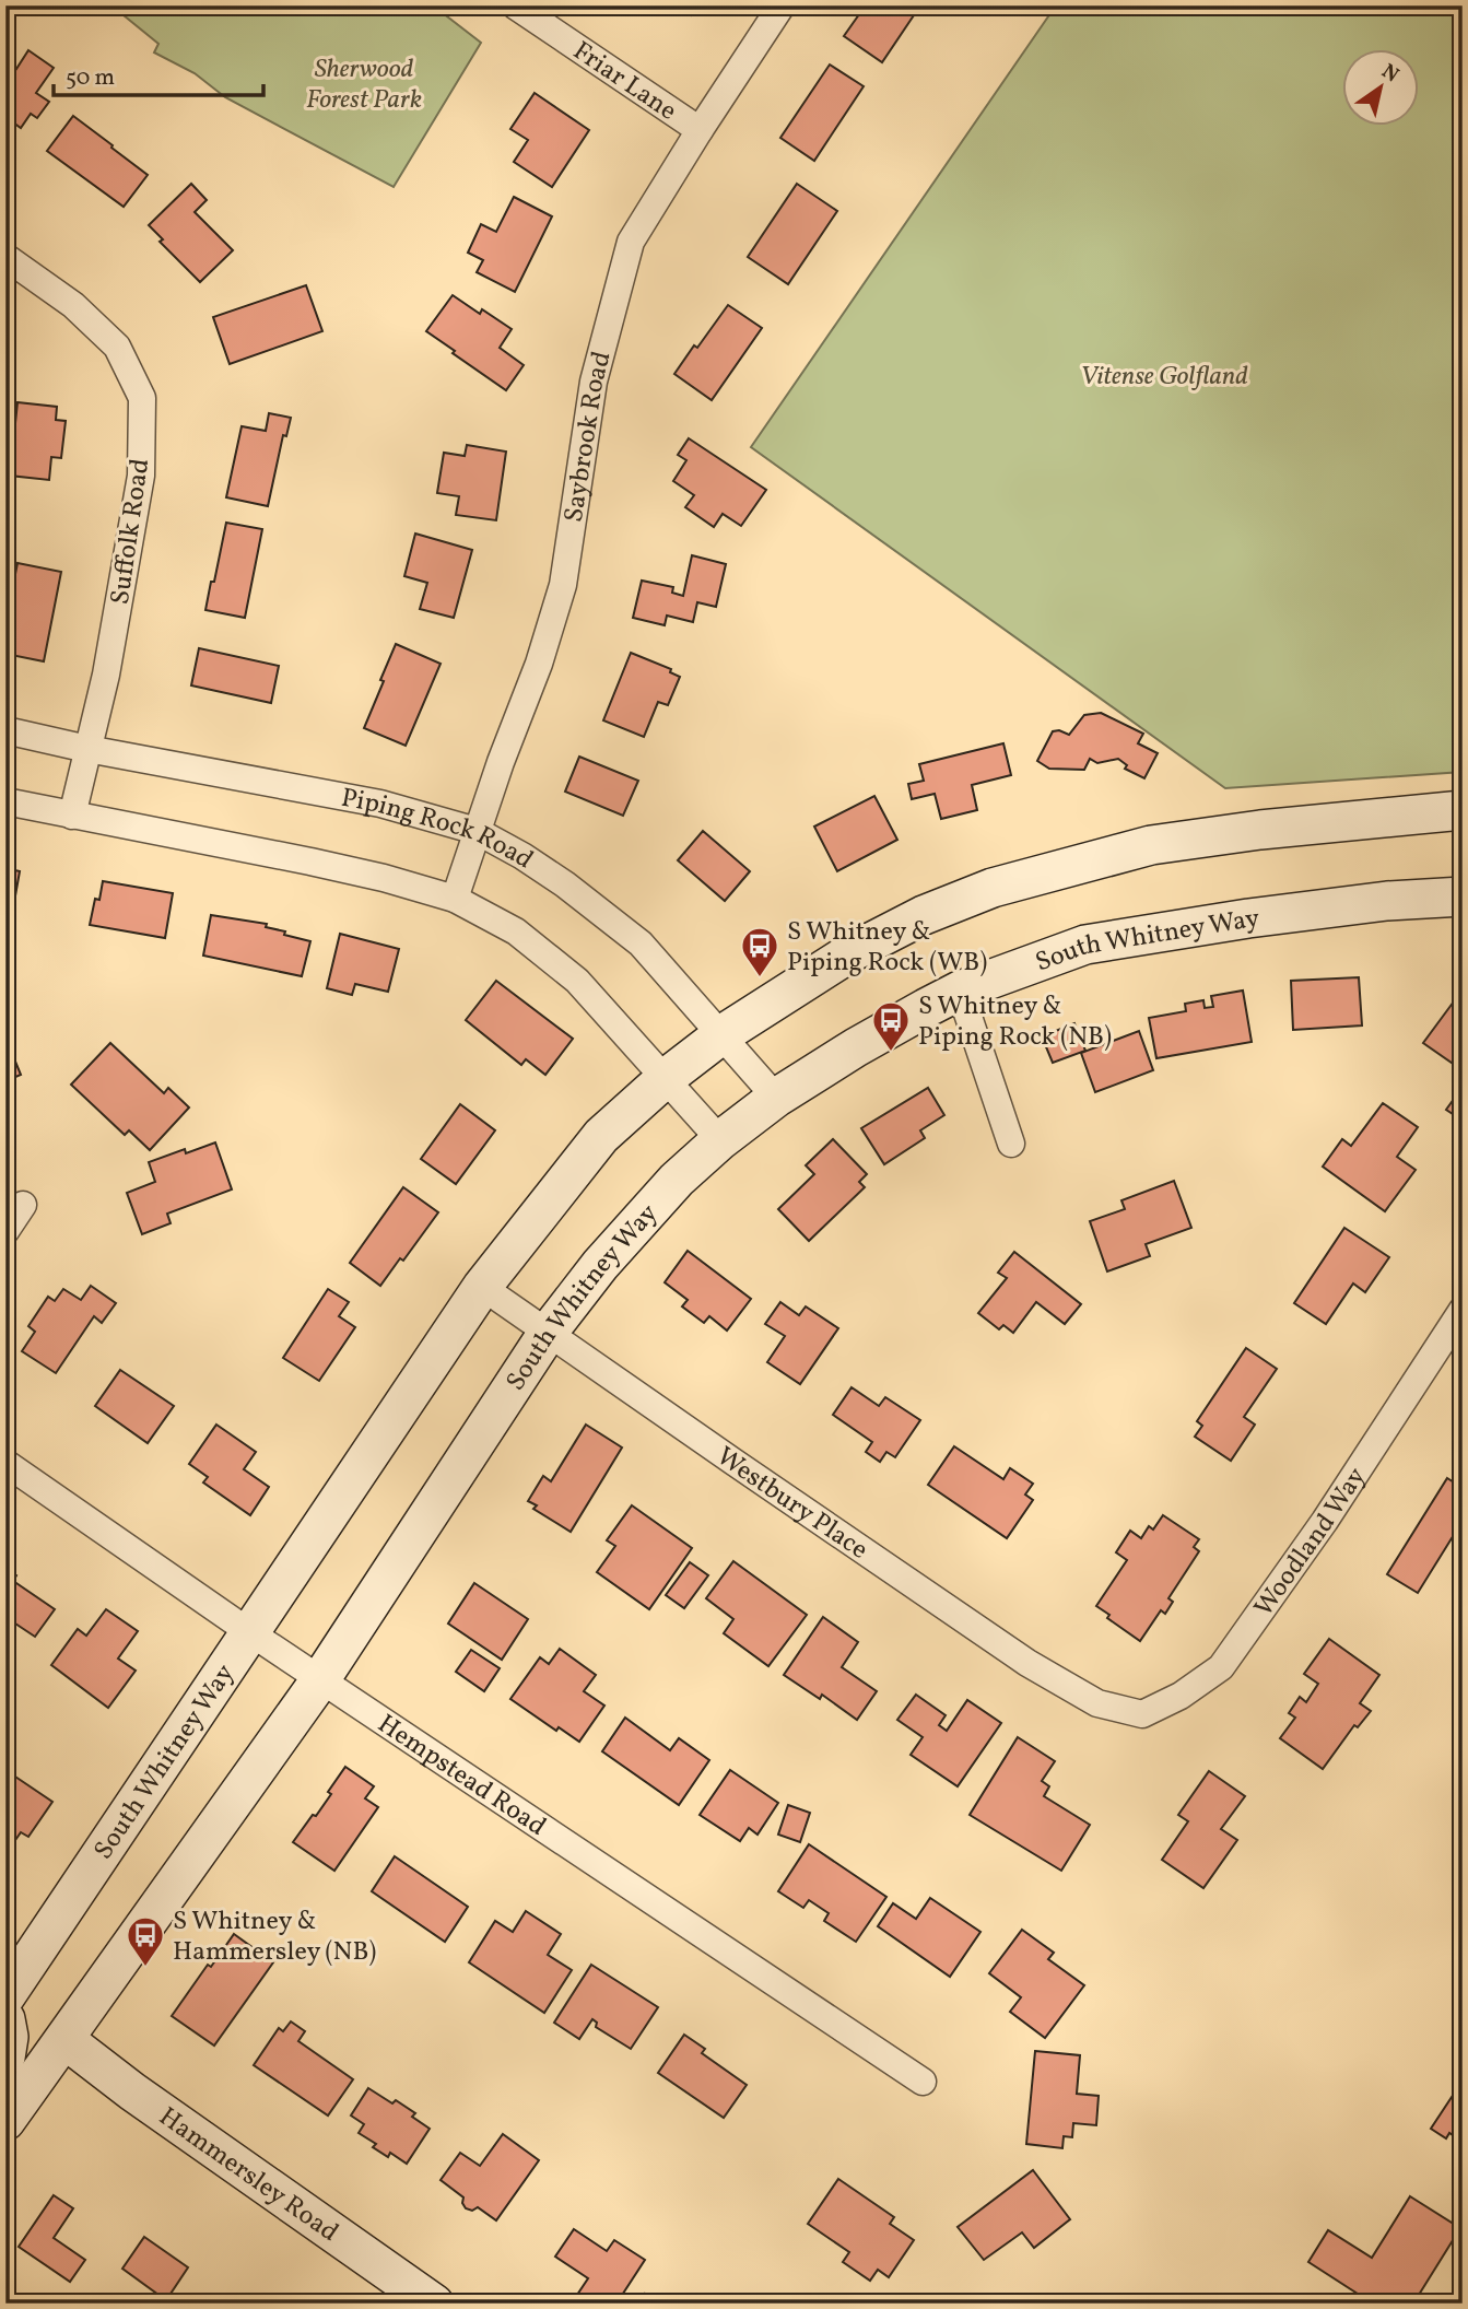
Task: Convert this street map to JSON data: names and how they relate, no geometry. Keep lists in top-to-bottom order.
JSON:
{
  "streets": {
    "main road": ["South Whitney Way", "Hammersley Road"],
    "street": [
      "Friar Lane",
      "Saybrook Road",
      "Suffolk Road",
      "Piping Rock Road",
      "Westbury Place",
      "Woodland Way",
      "Hempstead Road"
    ]
  },
  "crossings": [
    ["Friar Lane", "Saybrook Road"],
    ["Saybrook Road", "Piping Rock Road"],
    ["Suffolk Road", "Piping Rock Road"],
    ["Piping Rock Road", "South Whitney Way"],
    ["South Whitney Way", "Westbury Place"],
    ["South Whitney Way", "Hempstead Road"],
    ["South Whitney Way", "Hammersley Road"],
    ["Westbury Place", "Woodland Way"]
  ],
  "parks": ["Sherwood Forest Park", "Vitense Golfland"],
  "places": {
    "bus stop": ["S Whitney & Piping Rock (WB)", "S Whitney & Piping Rock (NB)", "S Whitney & Hammersley (NB)"]
  },
  "scale_bar": "50 m",
  "north": "top right"
}
